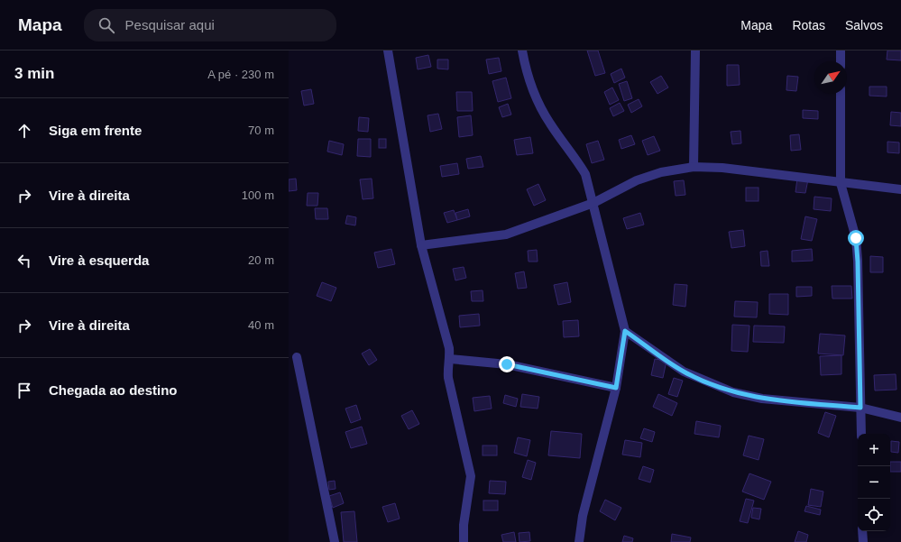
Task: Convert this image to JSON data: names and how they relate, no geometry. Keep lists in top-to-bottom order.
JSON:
{
  "north": "top right",
  "page": {
    "header": "Mapa",
    "search": "Pesquisar aqui",
    "nav": ["Mapa", "Rotas", "Salvos"],
    "heading": ["3 min", "A pé · 230 m"],
    "list": [
      ["Siga em frente", "70 m"],
      ["Vire à direita", "100 m"],
      ["Vire à esquerda", "20 m"],
      ["Vire à direita", "40 m"],
      "Chegada ao destino"
    ],
    "map_buttons": ["+", "−"]
  }
}
